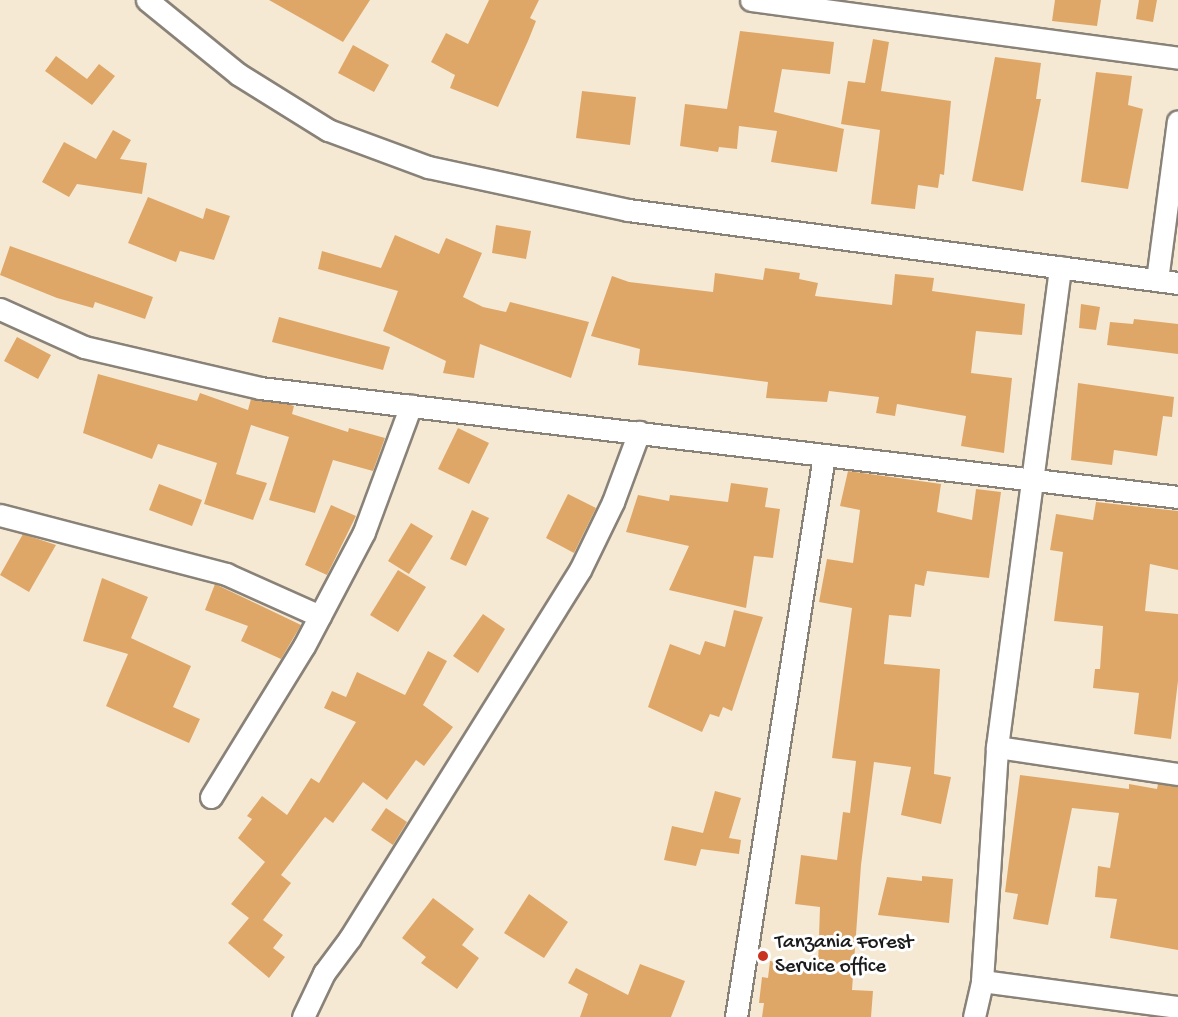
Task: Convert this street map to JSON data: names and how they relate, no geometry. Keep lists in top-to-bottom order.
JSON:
{
  "places": ["Tanzania Forest Service office"]
}
